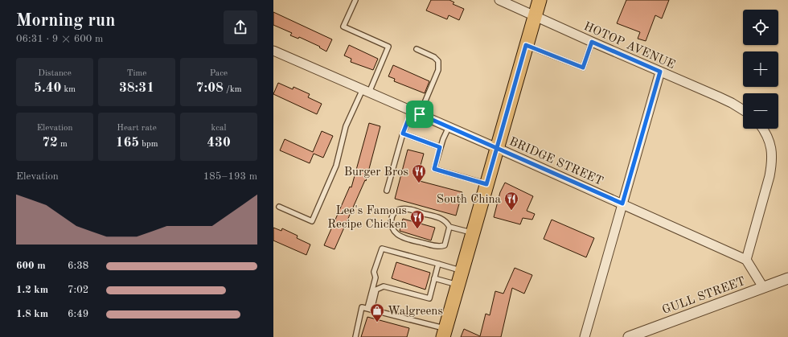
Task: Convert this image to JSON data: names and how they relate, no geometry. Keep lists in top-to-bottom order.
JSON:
{
  "streets": {
    "street": ["HOTOP AVENUE", "BRIDGE STREET", "GULL STREET"]
  },
  "places": {
    "restaurant": ["Burger Bros", "South China", "Lee's Famous Recipe Chicken"],
    "shop": ["Walgreens"]
  },
  "page": {
    "heading": ["Morning run", "06:31 · 9 × 600 m"],
    "map_buttons": ["+", "−"],
    "stats": [
      ["Distance", "5.40 km"],
      ["Time", "38:31"],
      ["Pace", "7:08 /km"],
      ["Elevation", "72 m"],
      ["Heart rate", "165 bpm"],
      ["kcal", "430"]
    ],
    "chart": ["Elevation", "185–193 m"],
    "list": [
      {
        "name": "600 m",
        "note": "6:38"
      },
      {
        "name": "1.2 km",
        "note": "7:02"
      },
      {
        "name": "1.8 km",
        "note": "6:49"
      }
    ]
  }
}
